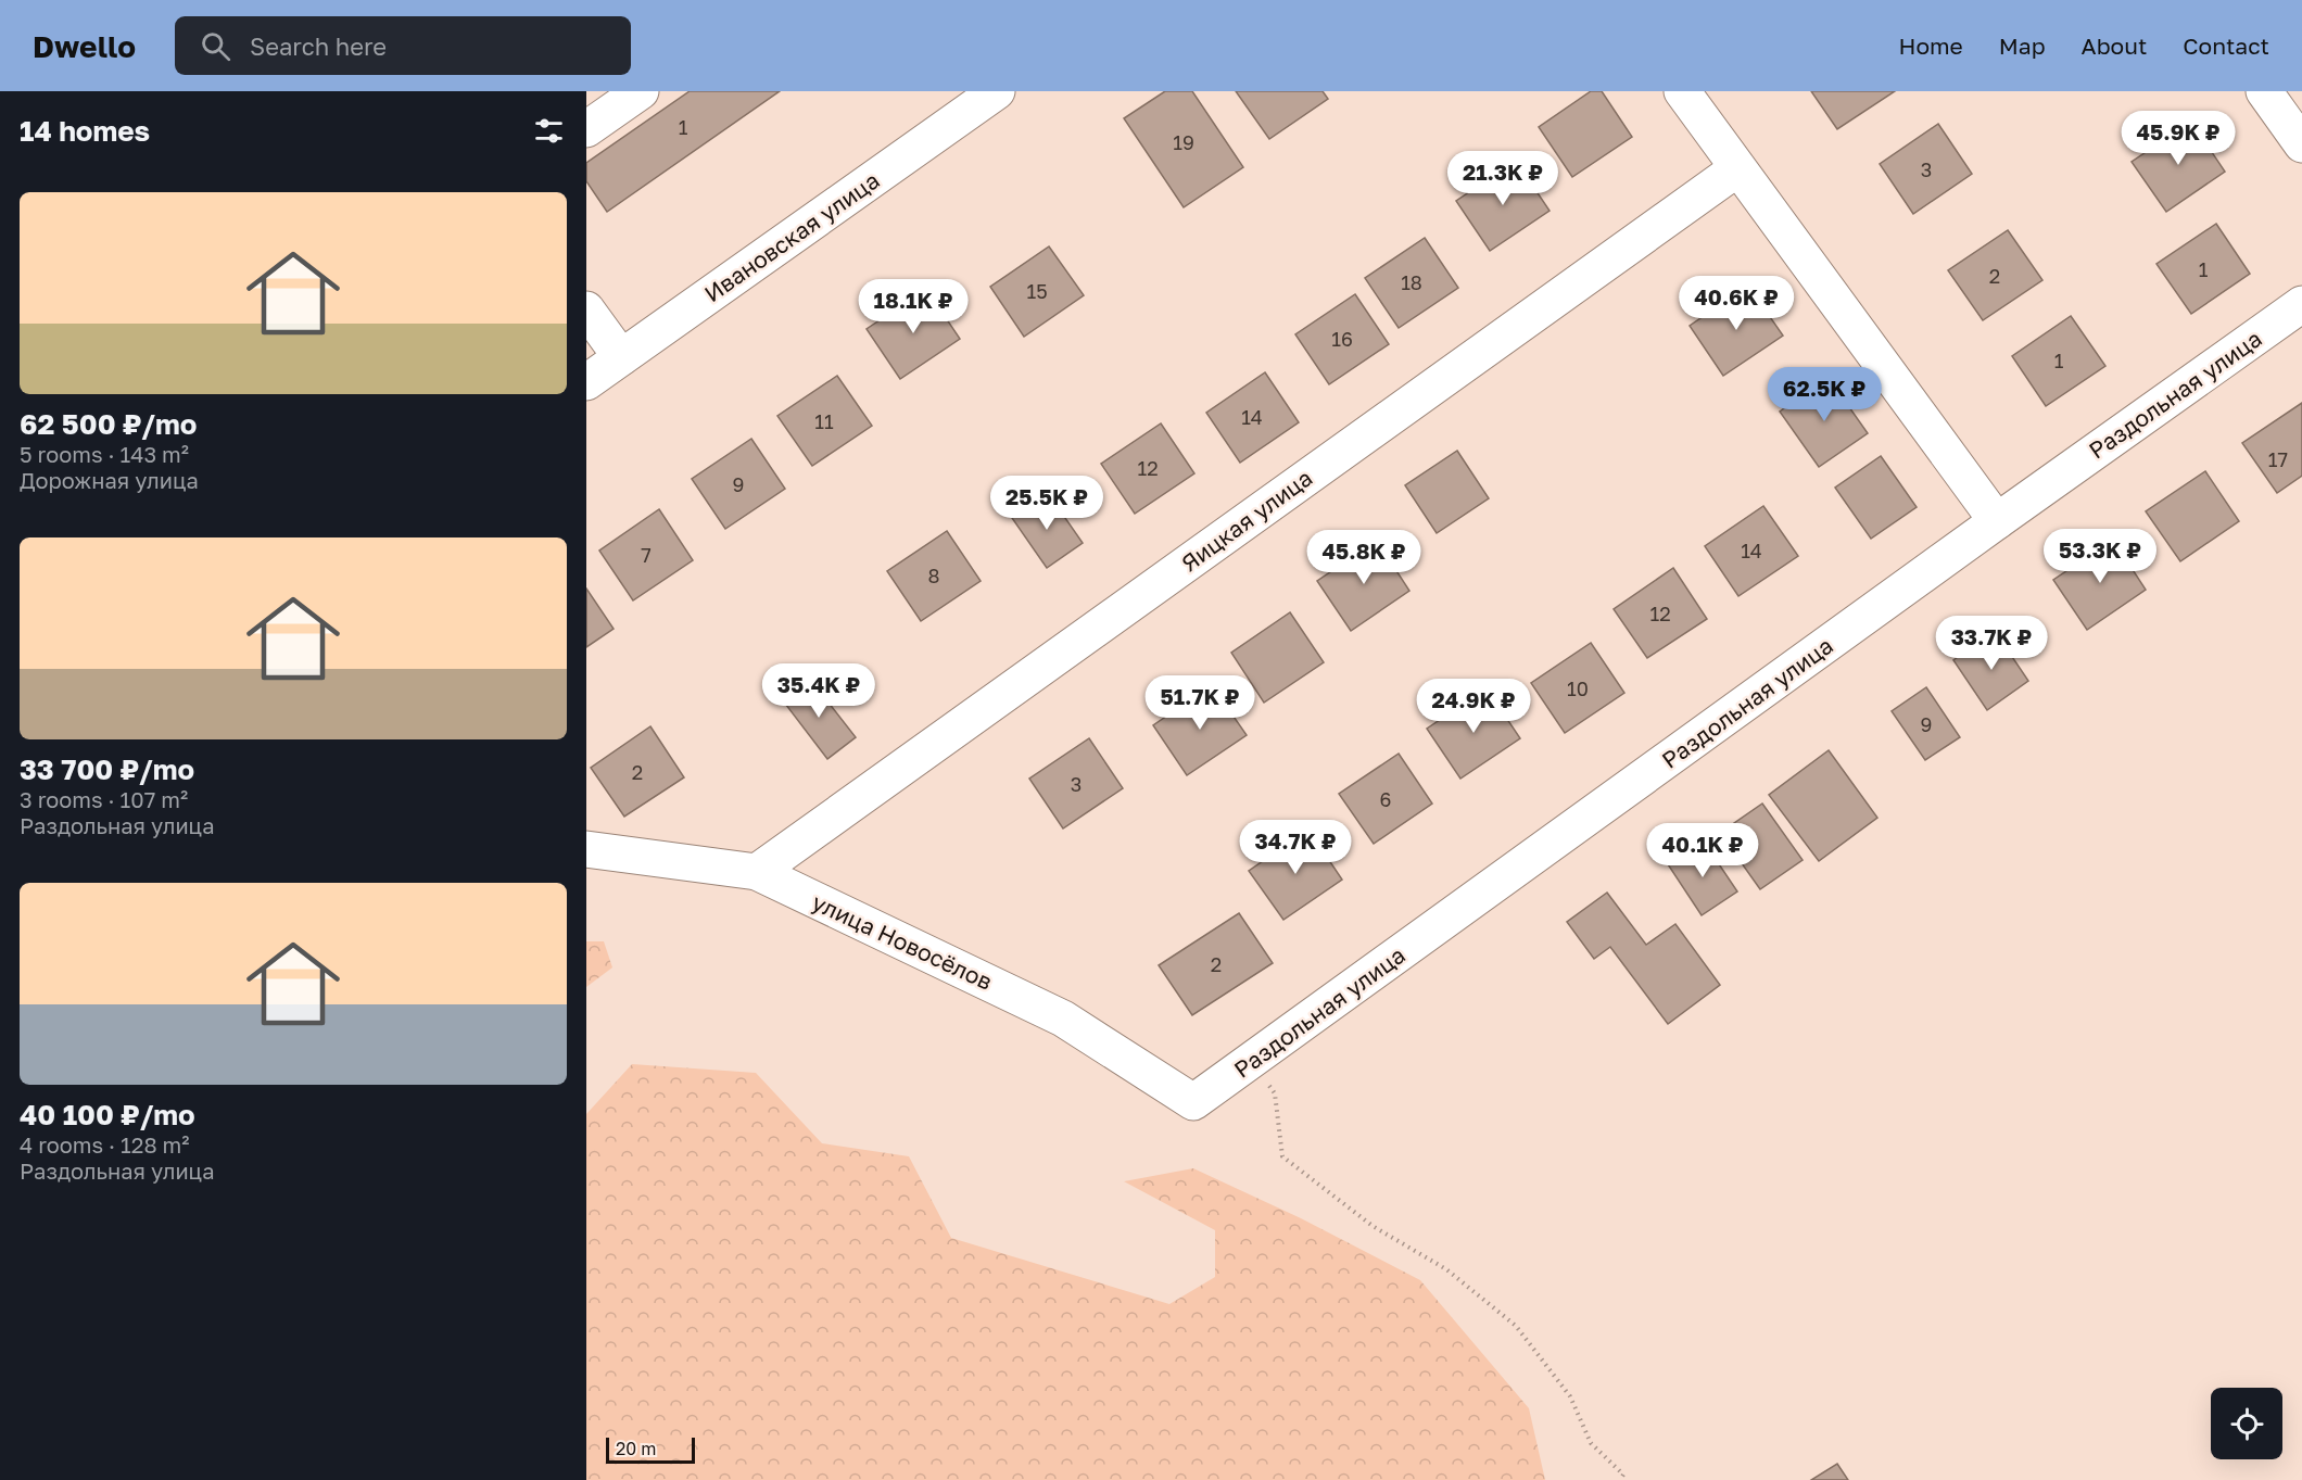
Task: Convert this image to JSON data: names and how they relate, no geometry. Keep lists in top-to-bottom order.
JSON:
{
  "streets": {
    "street": [
      "Ивановская улица",
      "Раздольная улица",
      "Яицкая улица",
      "улица Новосёлов"
    ]
  },
  "crossings": [
    ["Раздольная улица", "улица Новосёлов"],
    ["Яицкая улица", "улица Новосёлов"]
  ],
  "house_numbers": [
    "1",
    "19",
    "3",
    "1",
    "2",
    "18",
    "15",
    "16",
    "1",
    "14",
    "11",
    "17",
    "12",
    "9",
    "14",
    "7",
    "8",
    "12",
    "10",
    "9",
    "2",
    "3",
    "6",
    "2"
  ],
  "scale_bar": "20 m",
  "page": {
    "header": "Dwello",
    "search": "Search here",
    "nav": [
      "Home",
      "Map",
      "About",
      "Contact"
    ],
    "heading": "14 homes",
    "price": [
      "45.9K ₽",
      "21.3K ₽",
      "40.6K ₽",
      "18.1K ₽",
      "62.5K ₽",
      "25.5K ₽",
      "53.3K ₽",
      "45.8K ₽",
      "33.7K ₽",
      "35.4K ₽",
      "51.7K ₽",
      "24.9K ₽",
      "34.7K ₽",
      "40.1K ₽"
    ],
    "list": [
      {
        "name": "62 500 ₽/mo",
        "note": "5 rooms · 143 m² · Дорожная улица"
      },
      {
        "name": "33 700 ₽/mo",
        "note": "3 rooms · 107 m² · Раздольная улица"
      },
      {
        "name": "40 100 ₽/mo",
        "note": "4 rooms · 128 m² · Раздольная улица"
      }
    ],
    "scale": "20 m"
  }
}
